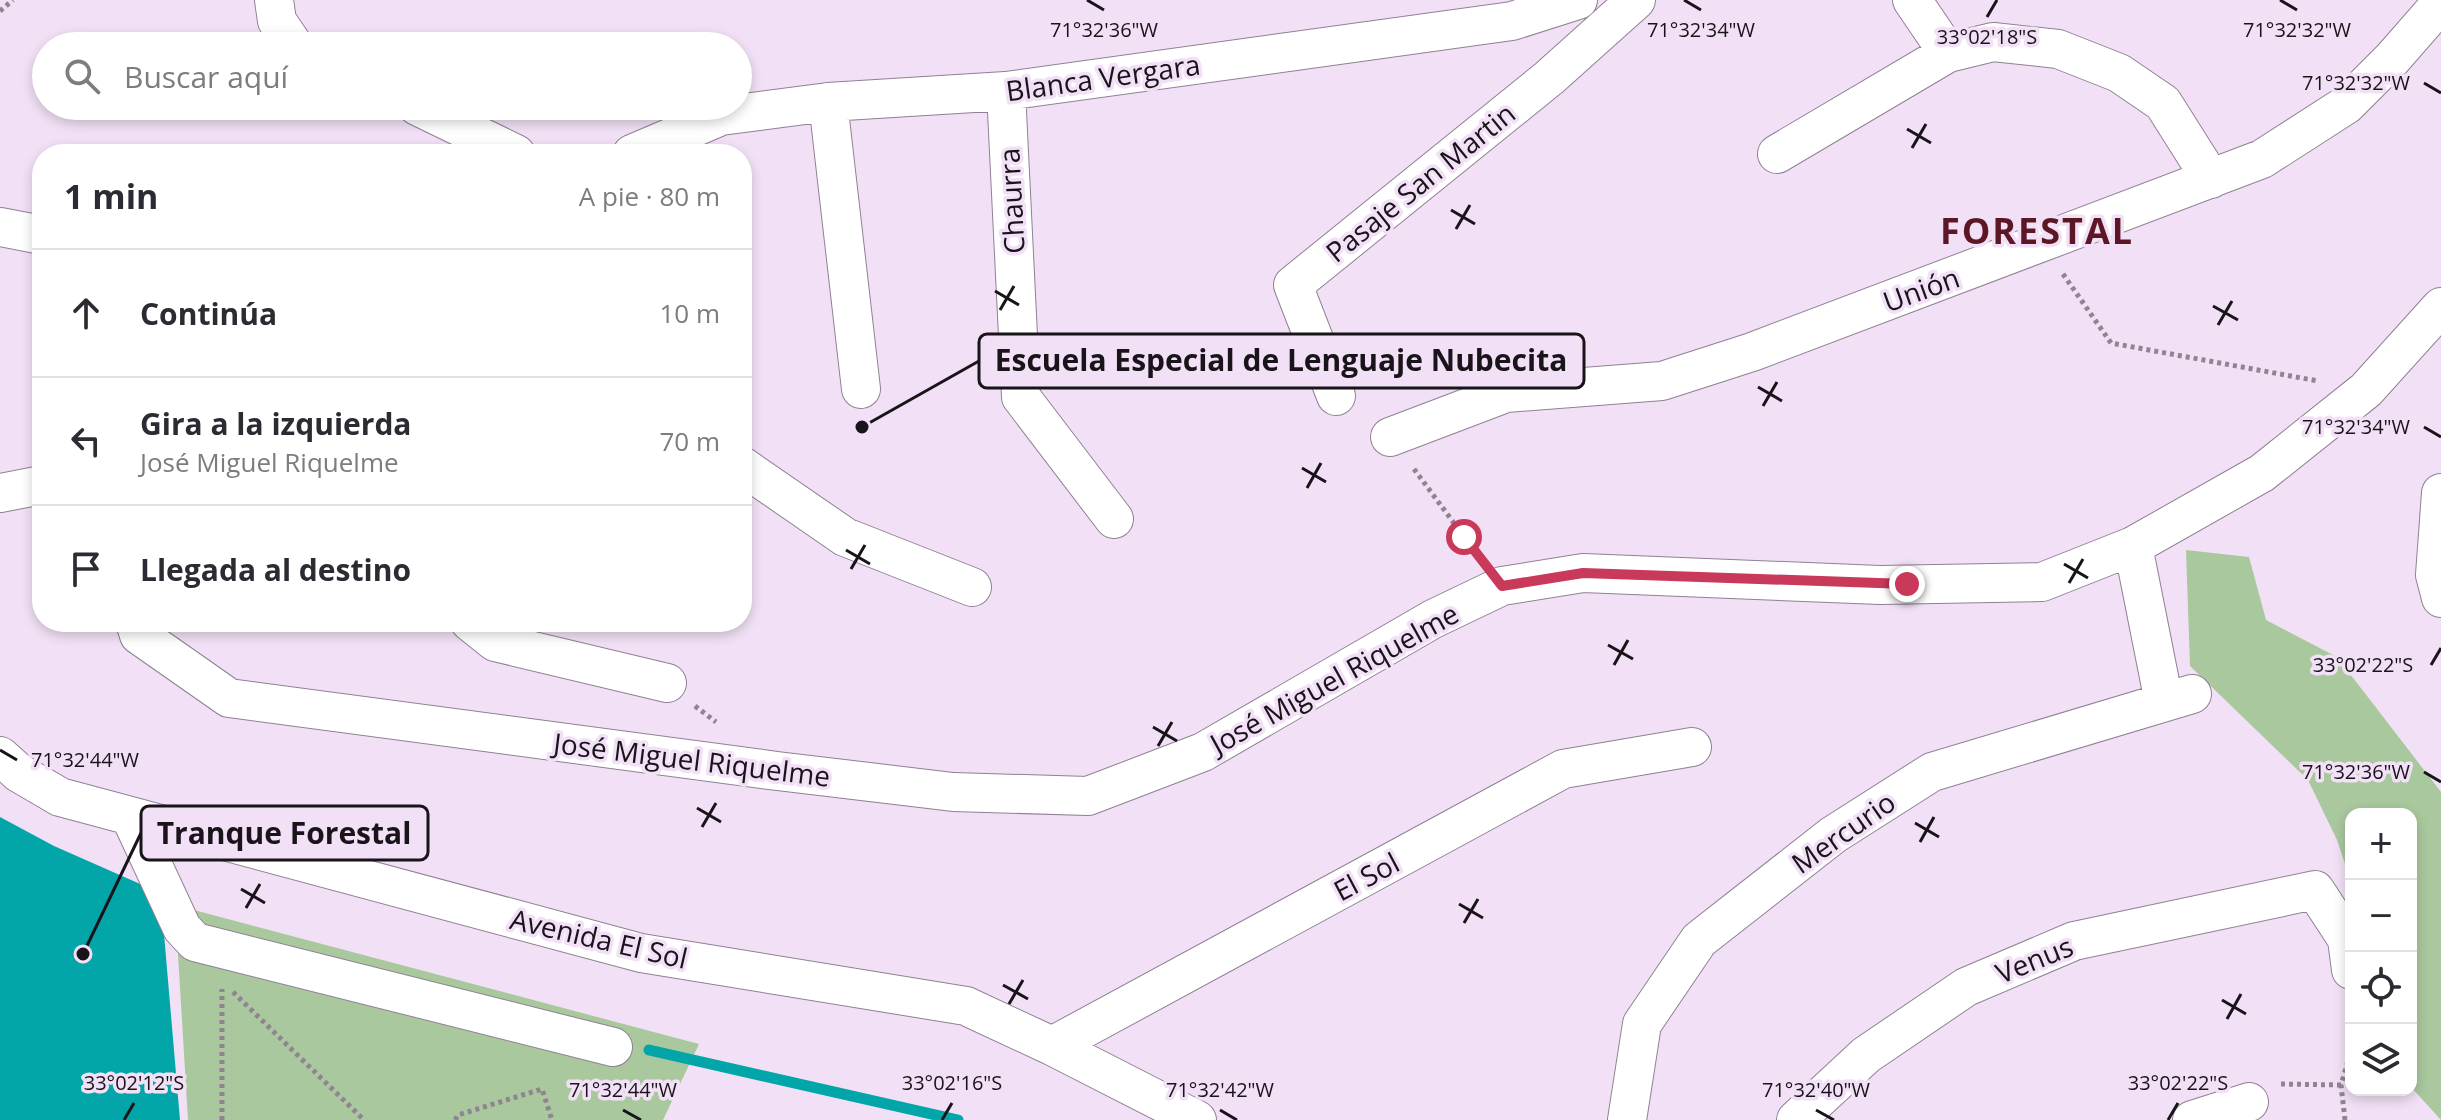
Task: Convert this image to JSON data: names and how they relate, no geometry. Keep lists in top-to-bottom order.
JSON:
{
  "streets": {
    "street": [
      "Blanca Vergara",
      "Pasaje San Martin",
      "Chaurra",
      "Unión",
      "José Miguel Riquelme",
      "Mercurio",
      "El Sol",
      "Avenida El Sol",
      "Venus"
    ]
  },
  "crossings": [
    ["Blanca Vergara", "Chaurra"],
    ["José Miguel Riquelme", "Mercurio"],
    ["El Sol", "Avenida El Sol"]
  ],
  "districts": ["FORESTAL"],
  "places": ["Escuela Especial de Lenguaje Nubecita", "Tranque Forestal"],
  "page": {
    "search": "Buscar aquí",
    "heading": ["1 min", "A pie · 80 m"],
    "list": [
      ["Continúa", "10 m"],
      ["Gira a la izquierda", "José Miguel Riquelme", "70 m"],
      "Llegada al destino"
    ],
    "map_buttons": ["+", "−"]
  },
  "coordinates": [
    "71°32'36\"W",
    "71°32'34\"W",
    "71°32'32\"W",
    "33°02'18\"S",
    "33°02'22\"S",
    "71°32'44\"W",
    "33°02'12\"S",
    "33°02'16\"S",
    "71°32'42\"W",
    "71°32'40\"W"
  ]
}
